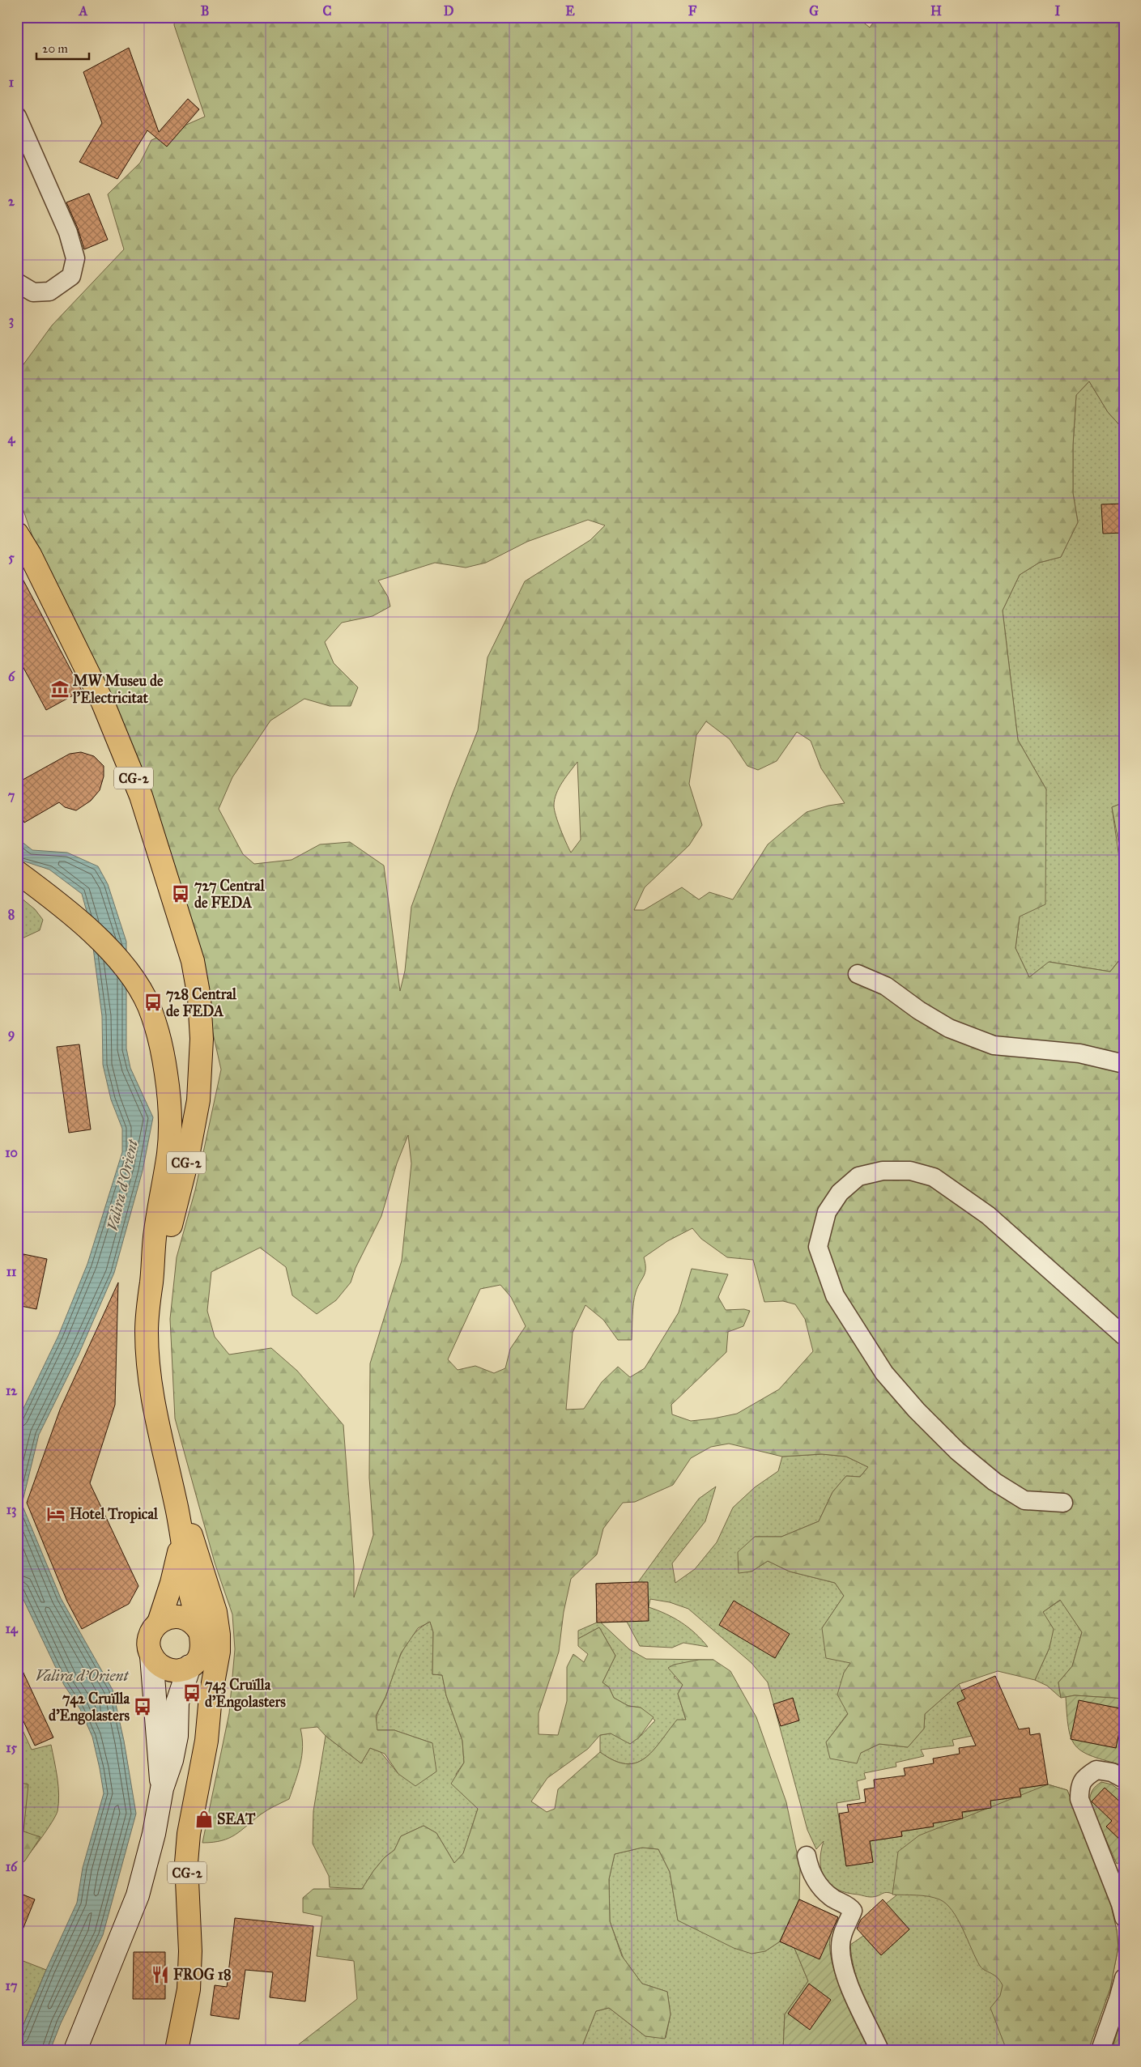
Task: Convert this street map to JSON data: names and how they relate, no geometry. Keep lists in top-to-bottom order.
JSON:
{
  "streets": {
    "highway": ["CG-2"]
  },
  "water": ["Valira d'Orient"],
  "places": {
    "museum": ["MW Museu de l'Electricitat"],
    "bus stop": [
      "727 Central de FEDA",
      "728 Central de FEDA",
      "743 Cruïlla d'Engolasters",
      "742 Cruïlla d'Engolasters"
    ],
    "hotel": ["Hotel Tropical"],
    "shop": ["SEAT"],
    "restaurant": ["FROG 18"]
  },
  "scale_bar": "20 m",
  "grid": {
    "columns": [
      "A",
      "B",
      "C",
      "D",
      "E",
      "F",
      "G",
      "H",
      "I"
    ],
    "rows": [
      "1",
      "2",
      "3",
      "4",
      "5",
      "6",
      "7",
      "8",
      "9",
      "10",
      "11",
      "12",
      "13",
      "14",
      "15",
      "16",
      "17"
    ]
  }
}
